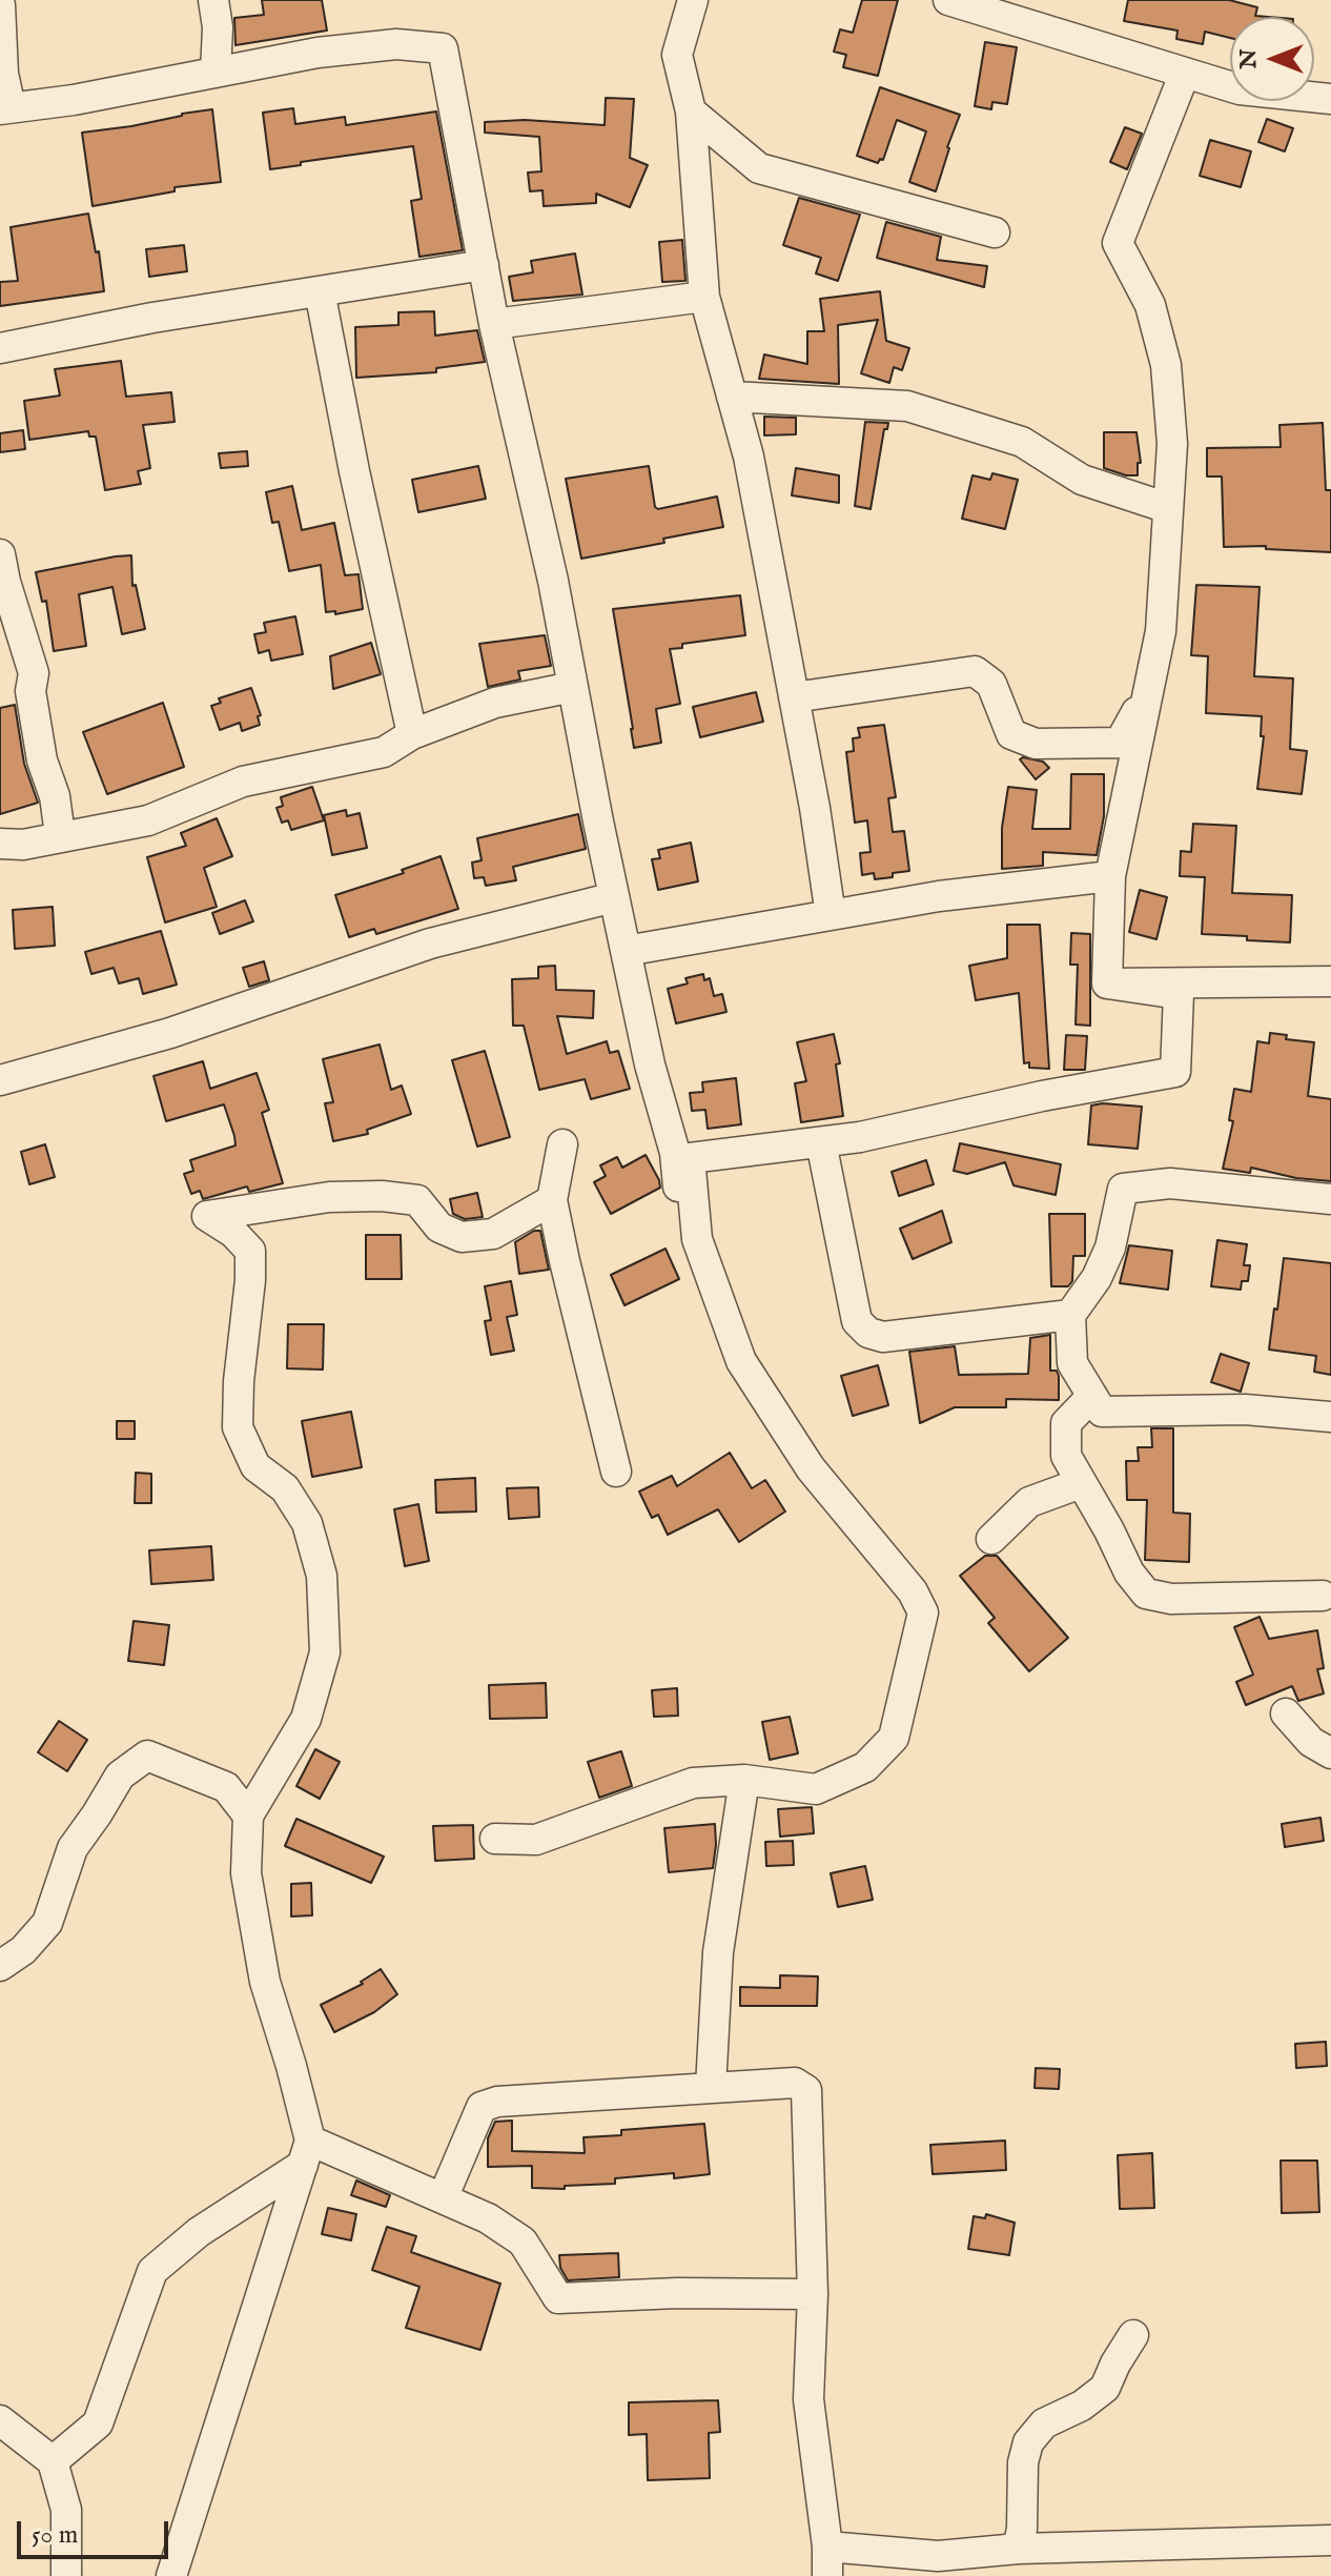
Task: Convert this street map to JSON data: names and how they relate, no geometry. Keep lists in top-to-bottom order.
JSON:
{
  "scale_bar": "50 m",
  "north": "left"
}
